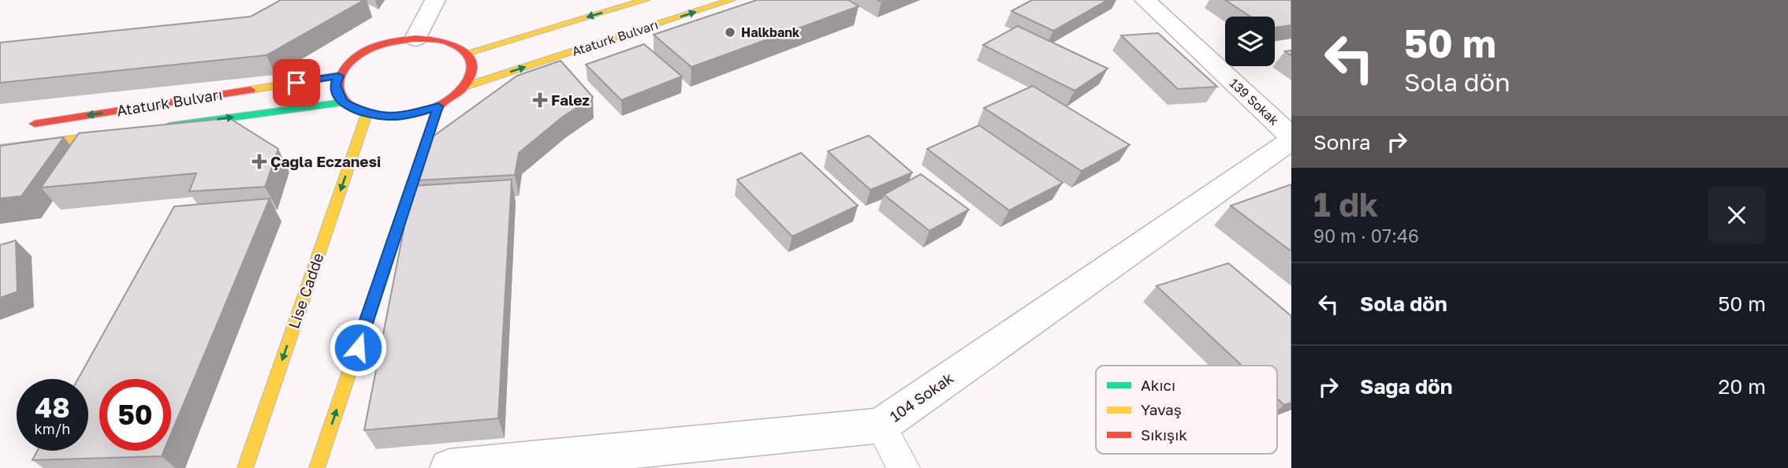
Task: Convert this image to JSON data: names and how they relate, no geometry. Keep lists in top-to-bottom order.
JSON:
{
  "streets": {
    "main road": ["Ataturk Bulvarı", "Lise Cadde"],
    "street": ["139 Sokak", "104 Sokak"]
  },
  "crossings": [
    ["139 Sokak", "104 Sokak"]
  ],
  "places": {
    "other": ["Halkbank"],
    "health": ["Falez", "Çağla Eczanesi"]
  },
  "legend": ["Akıcı", "Yavaş", "Sıkışık"],
  "page": {
    "turn": ["50 m", "Sola dön"],
    "then": "Sonra",
    "heading": ["1 dk", "90 m · 07:46"],
    "list": [
      {
        "name": "Sola dön",
        "value": "50 m"
      },
      {
        "name": "Sağa dön",
        "value": "20 m"
      }
    ],
    "speed": "48 km/h",
    "limit": "50"
  }
}
